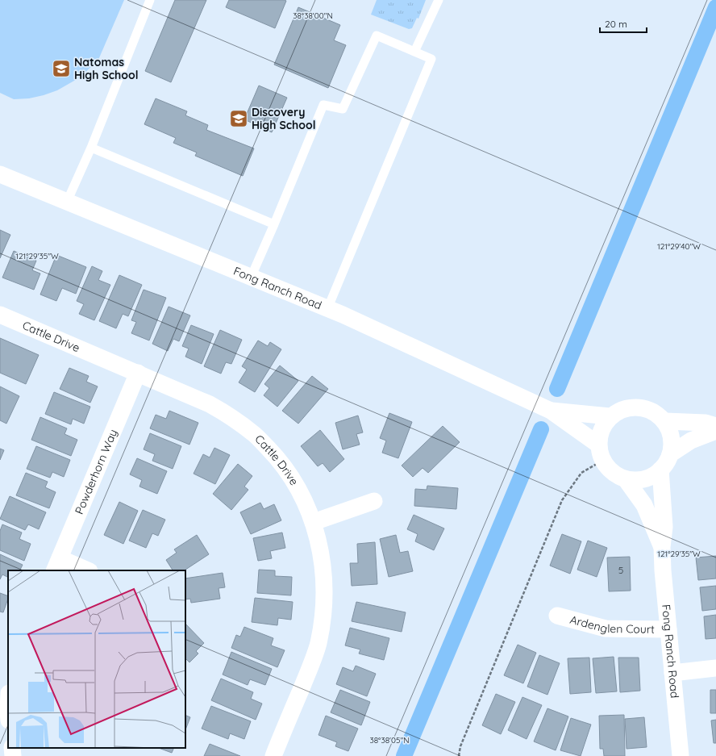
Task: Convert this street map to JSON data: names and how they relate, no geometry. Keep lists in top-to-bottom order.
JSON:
{
  "streets": {
    "street": [
      "Fong Ranch Road",
      "Cattle Drive",
      "Powderhorn Way",
      "Ardenglen Court"
    ]
  },
  "crossings": [
    ["Fong Ranch Road", "Ardenglen Court"],
    ["Cattle Drive", "Powderhorn Way"]
  ],
  "places": {
    "school or university": ["Natomas High School", "Discovery High School"]
  },
  "house_numbers": ["5"],
  "scale_bar": "20 m",
  "coordinates": [
    "38°38'00\"N",
    "121°29'40\"W",
    "121°29'35\"W",
    "38°38'05\"N"
  ]
}
